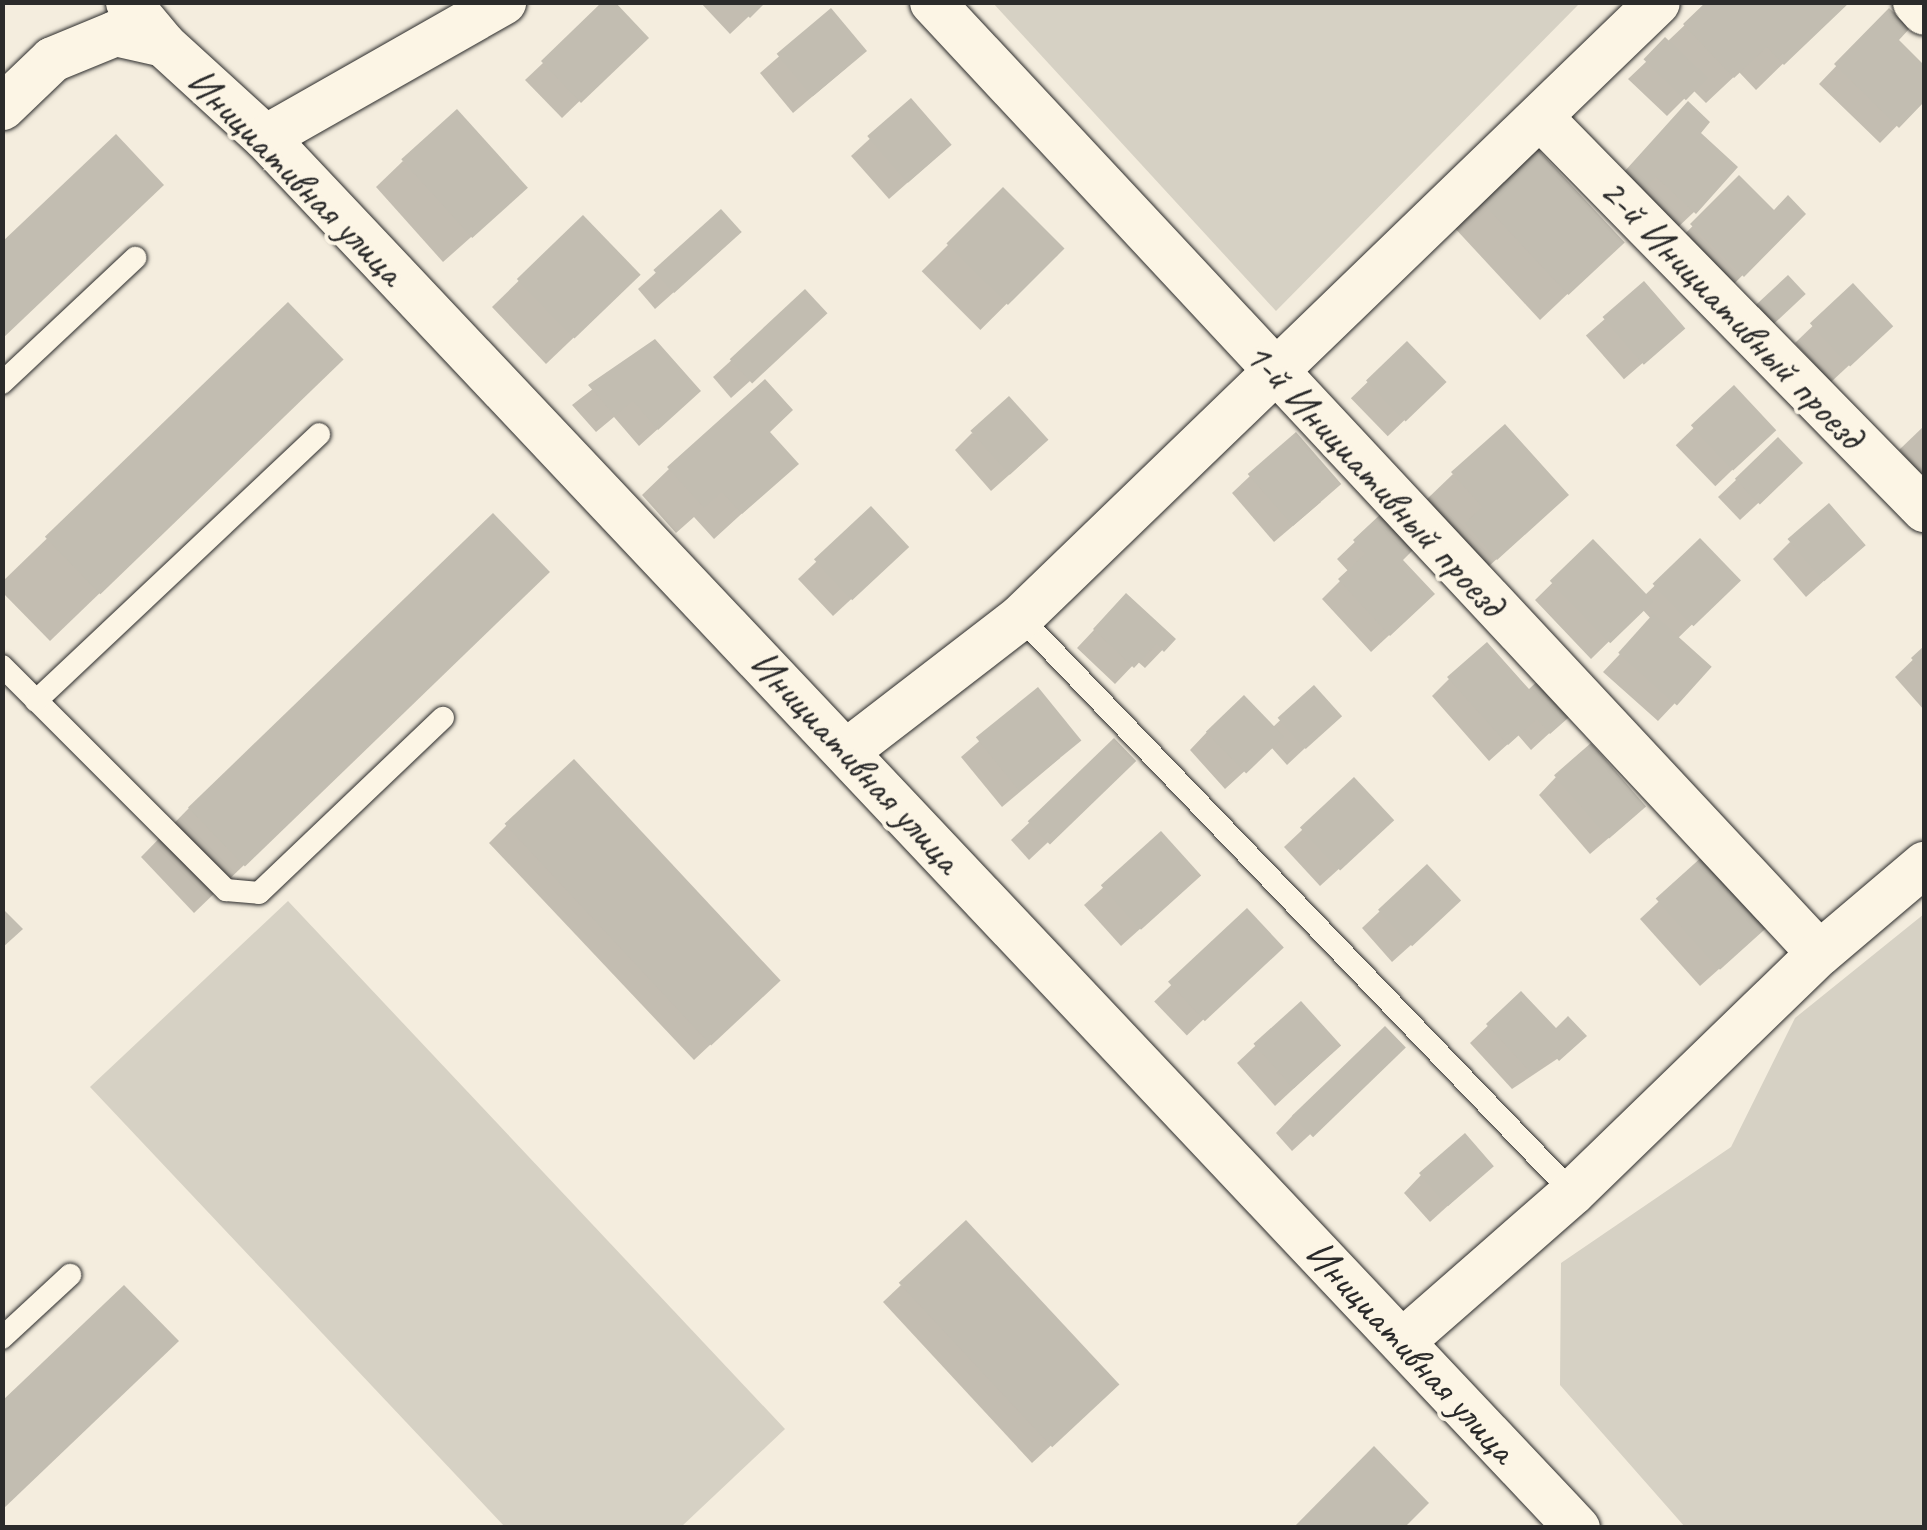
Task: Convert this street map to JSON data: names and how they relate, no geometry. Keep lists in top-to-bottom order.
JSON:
{
  "streets": {
    "street": ["Инициативная улица", "2-й Инициативный проезд", "1-й Инициативный проезд"]
  }
}
